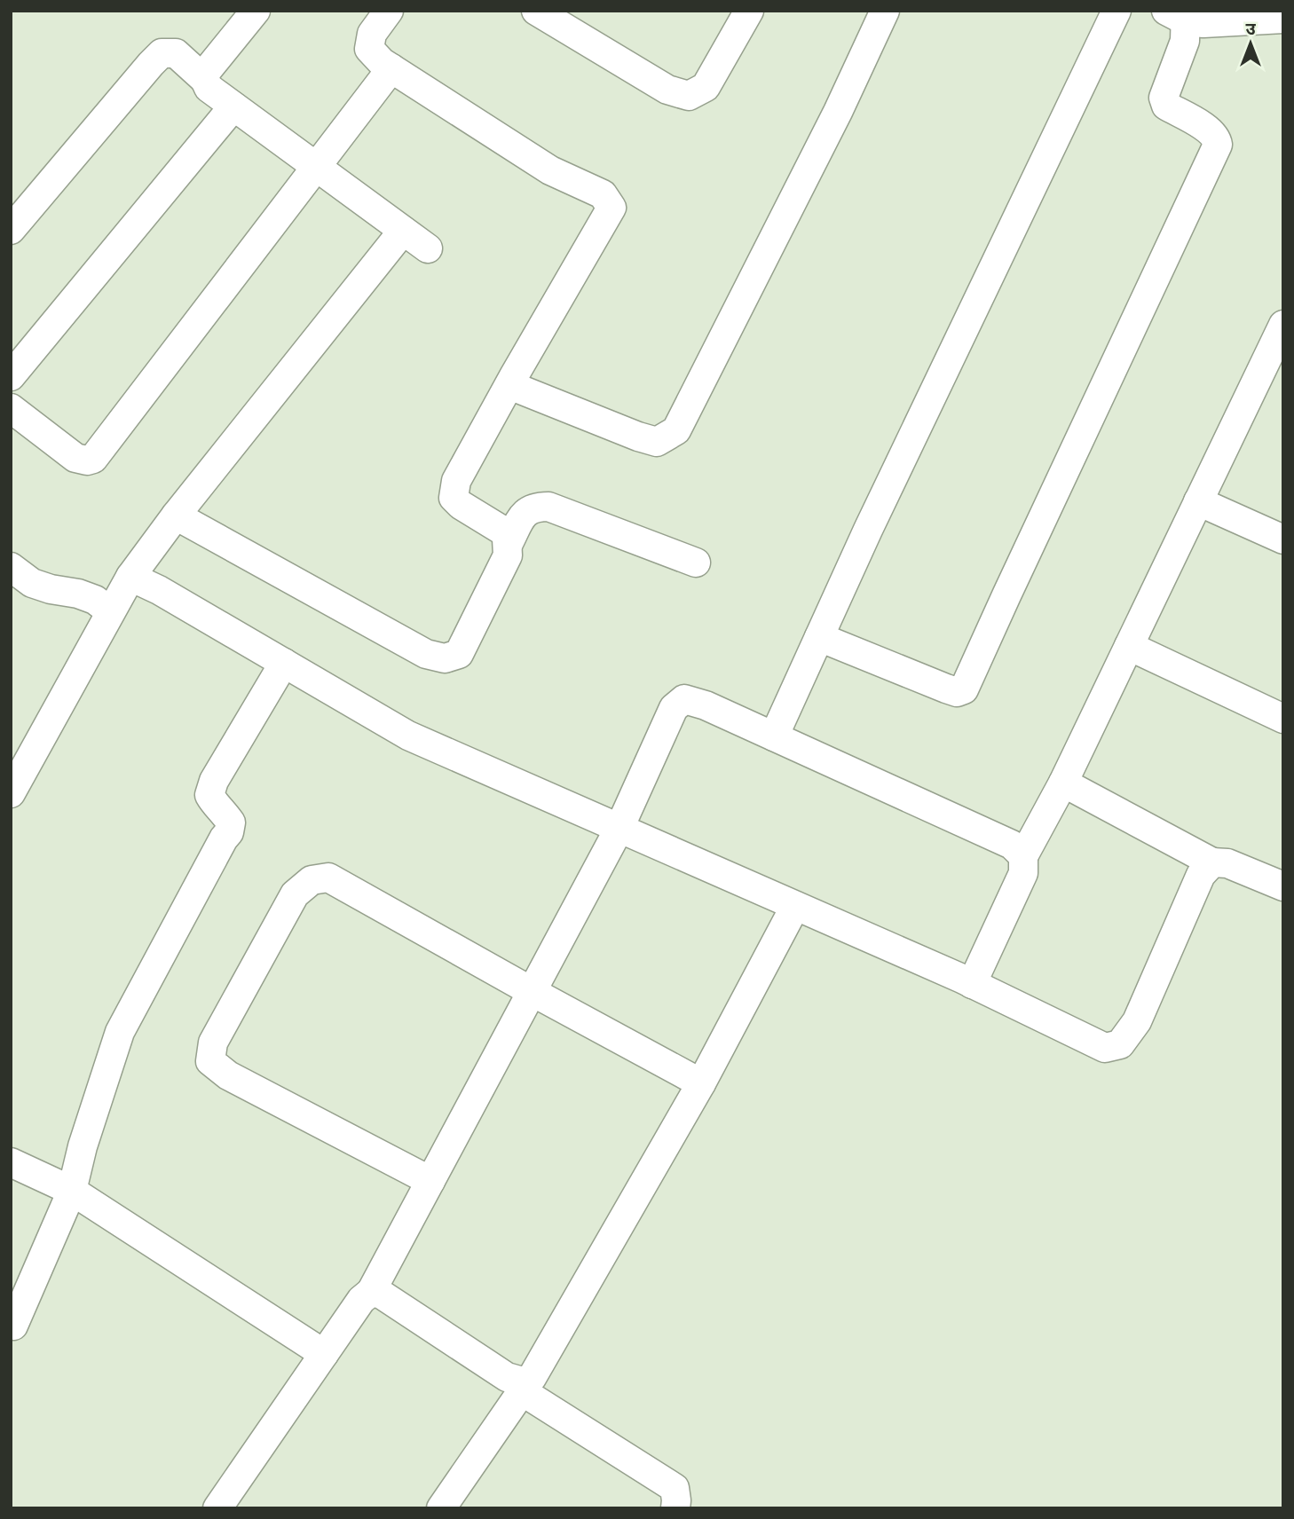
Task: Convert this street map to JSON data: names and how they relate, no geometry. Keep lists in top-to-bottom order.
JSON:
{
  "north": "top"
}
